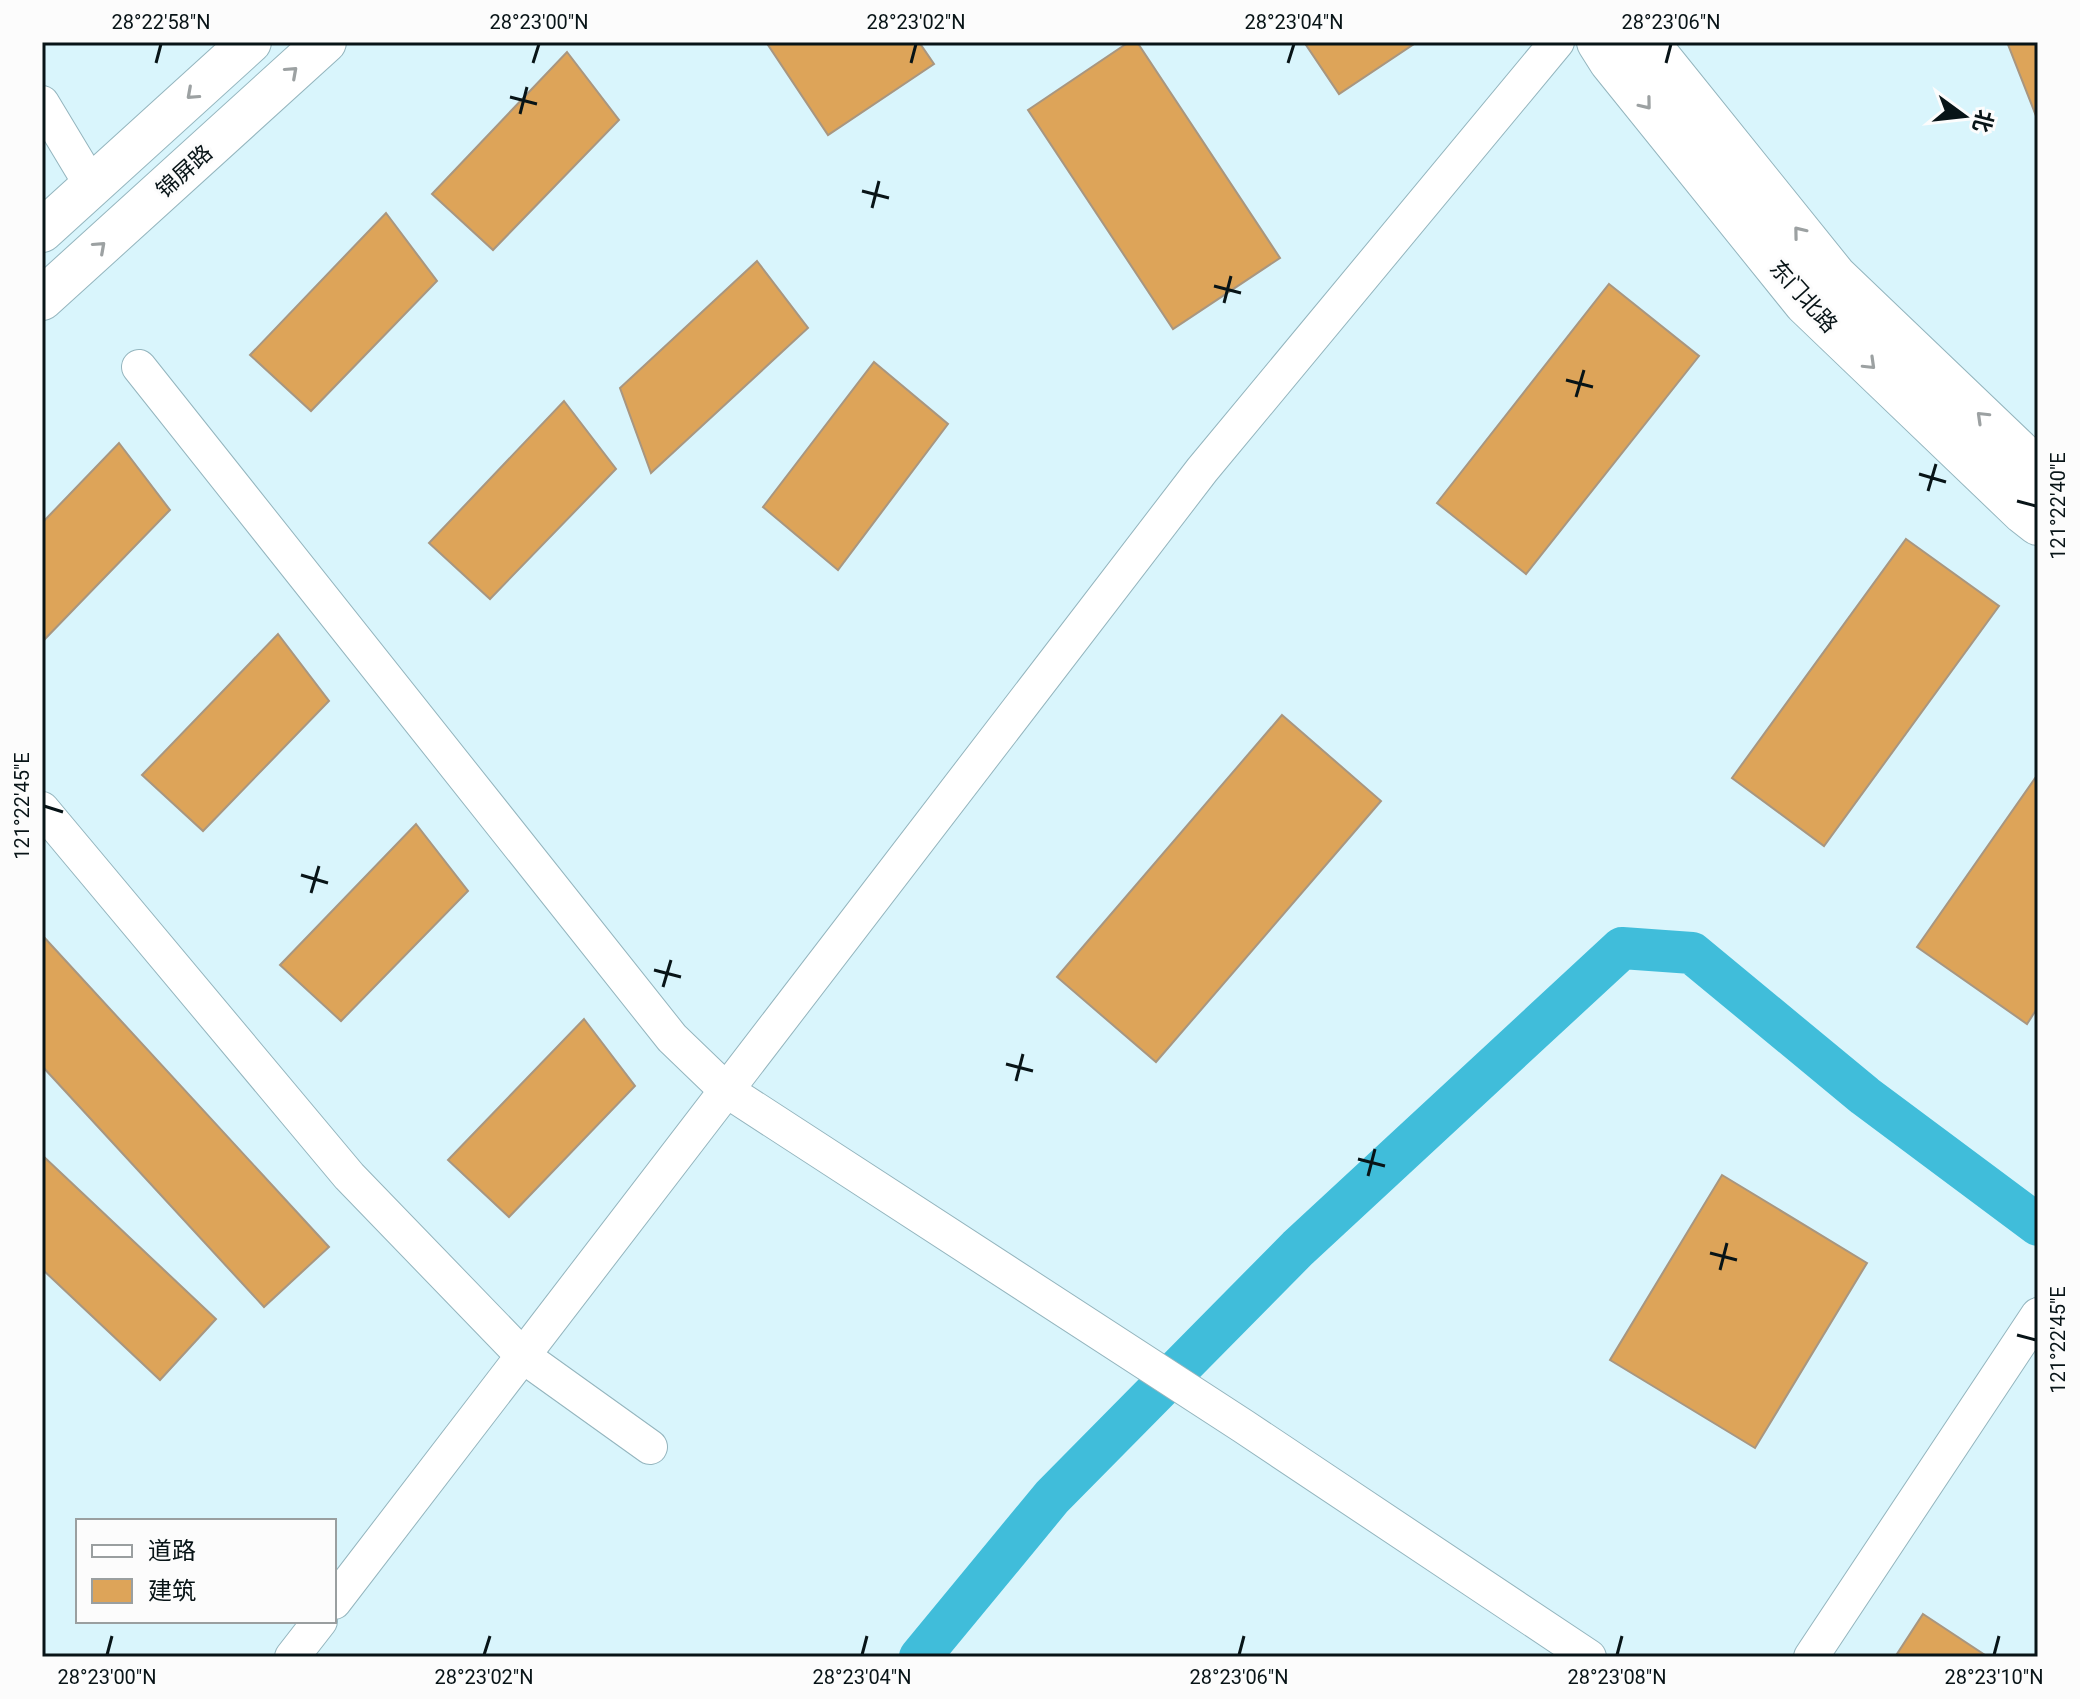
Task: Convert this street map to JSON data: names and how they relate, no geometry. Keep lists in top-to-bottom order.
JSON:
{
  "streets": {
    "main road": ["东门北路"],
    "street": ["锦屏路"]
  },
  "legend": ["道路", "建筑"],
  "north": "right",
  "coordinates": [
    "28°22'58\"N",
    "28°23'00\"N",
    "28°23'02\"N",
    "28°23'04\"N",
    "28°23'06\"N",
    "121°22'40\"E",
    "121°22'45\"E",
    "28°23'08\"N",
    "28°23'10\"N"
  ]
}
